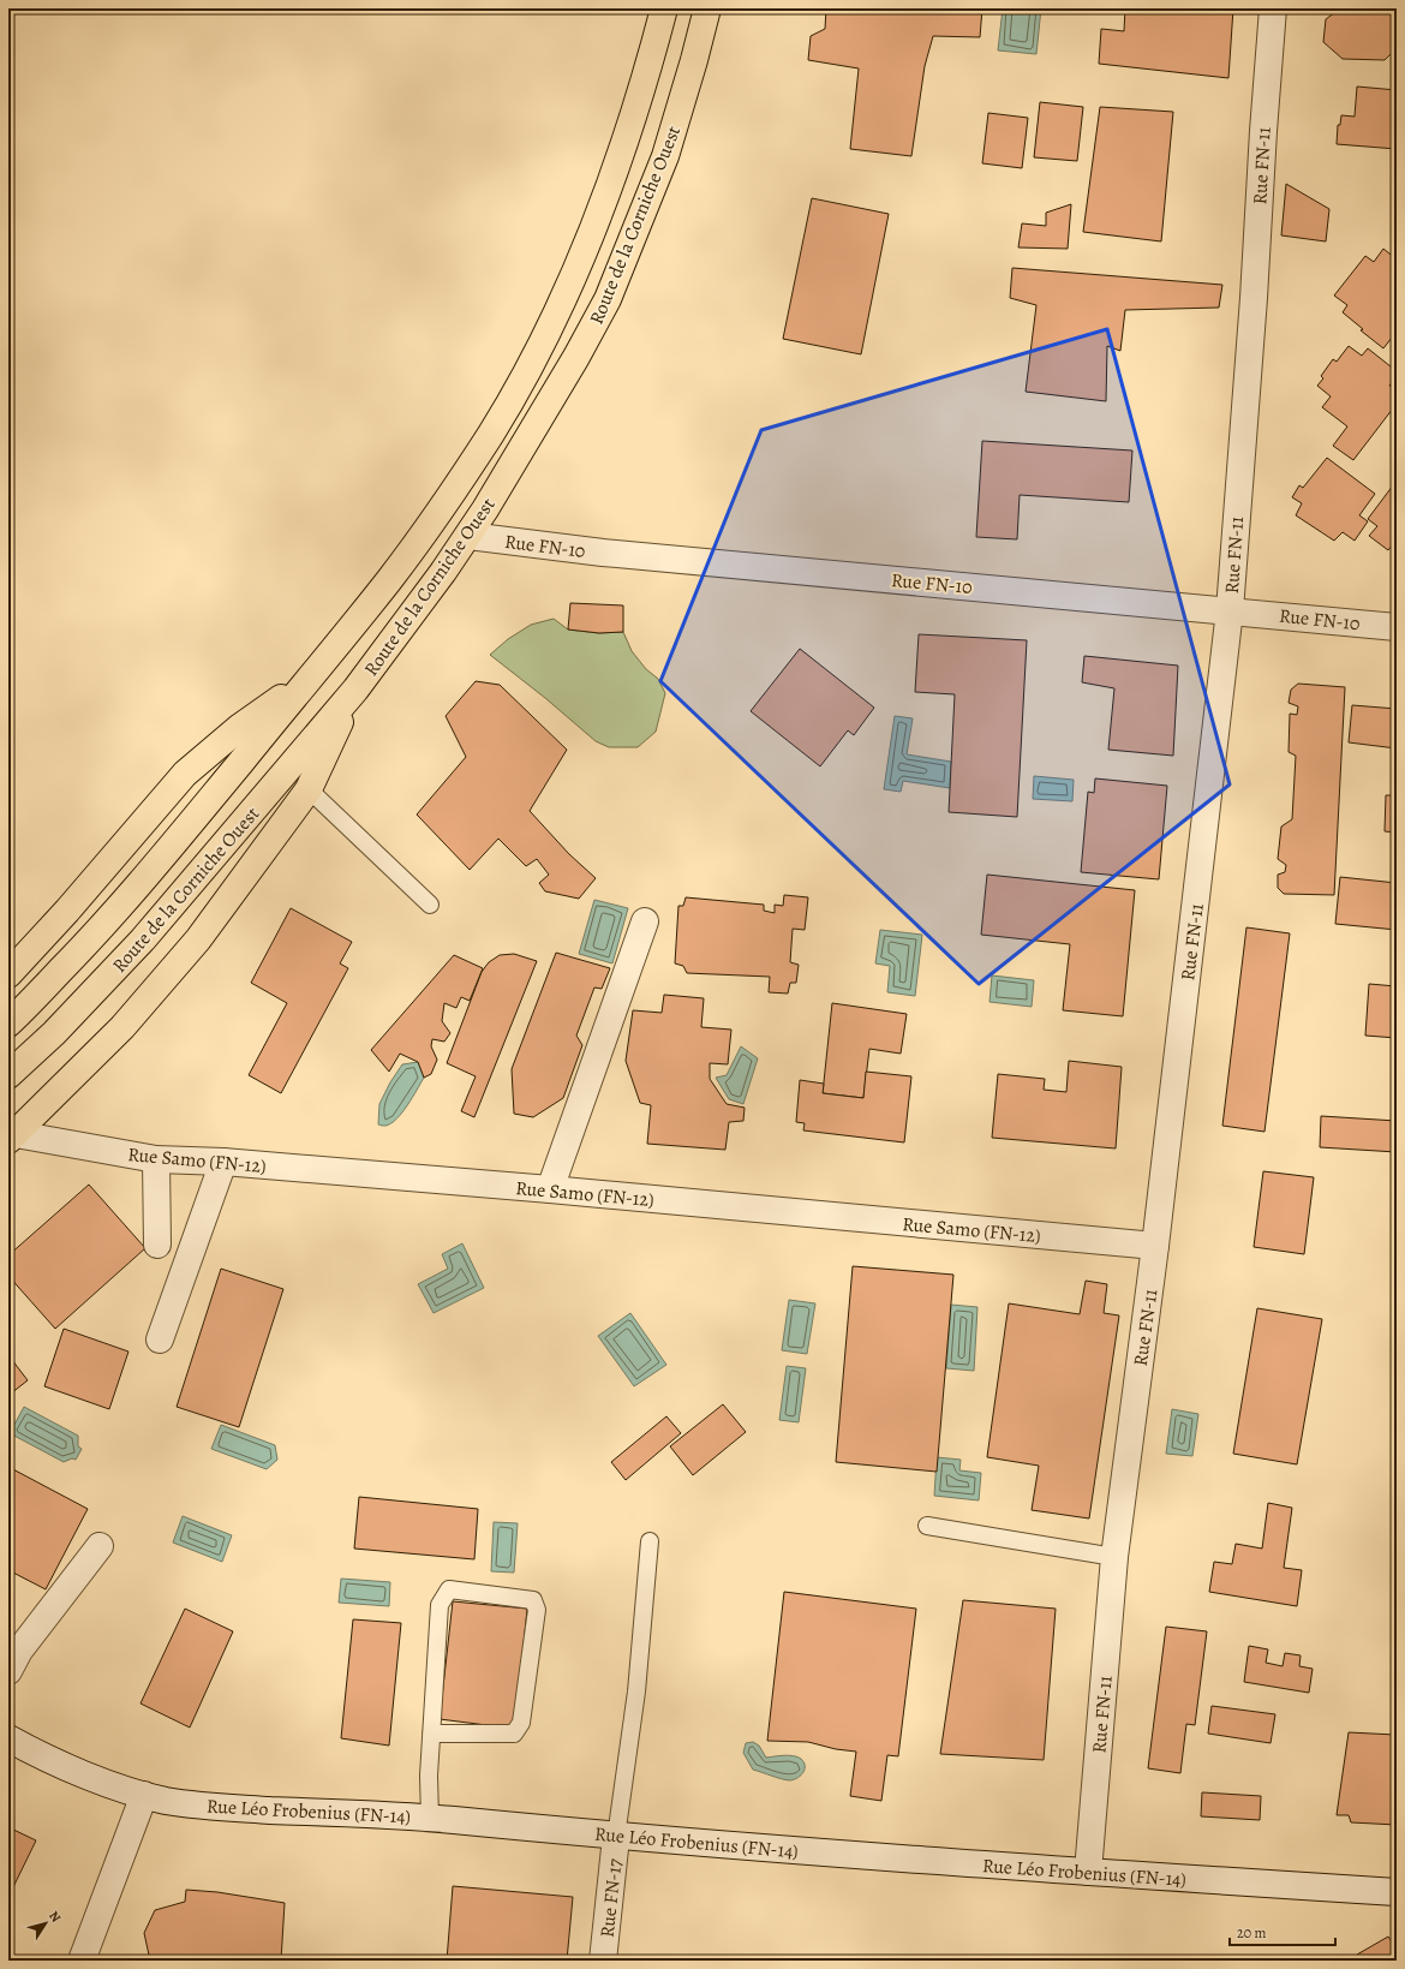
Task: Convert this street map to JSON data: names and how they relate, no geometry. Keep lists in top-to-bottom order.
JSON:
{
  "streets": {
    "highway": ["Route de la Corniche Ouest"],
    "street": [
      "Rue FN-11",
      "Rue FN-10",
      "Rue Samo (FN-12)",
      "Rue Léo Frobenius (FN-14)",
      "Rue FN-17"
    ]
  },
  "crossings": [
    ["Rue FN-11", "Rue FN-10"],
    ["Rue FN-11", "Rue Samo (FN-12)"],
    ["Rue FN-11", "Rue Léo Frobenius (FN-14)"],
    ["Route de la Corniche Ouest", "Rue FN-10"],
    ["Rue Léo Frobenius (FN-14)", "Rue FN-17"]
  ],
  "scale_bar": "20 m",
  "north": "top right"
}
